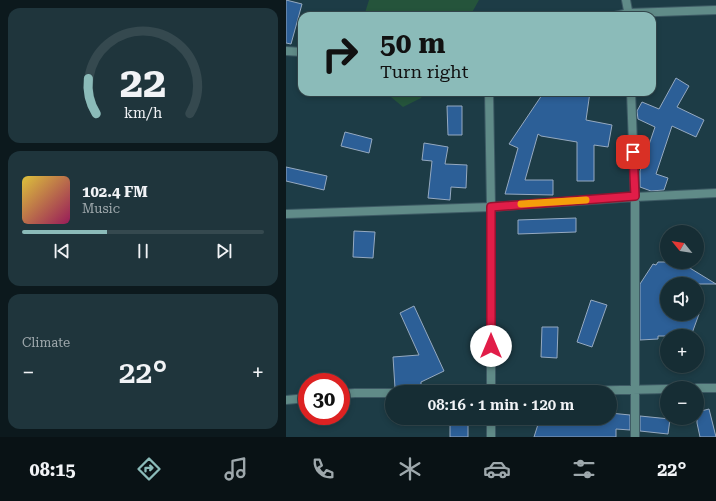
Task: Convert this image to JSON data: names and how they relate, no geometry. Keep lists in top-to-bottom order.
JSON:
{
  "north": "top left",
  "page": {
    "turn": ["50 m", "Turn right"],
    "song": ["102.4 FM", "Music"],
    "map_buttons": ["+", "−"],
    "tile": "Climate",
    "heat": ["−", "22°", "+"],
    "limit": "30",
    "trip": "08:16 · 1 min · 120 m",
    "tabs": ["08:15", "22°"],
    "gauge": ["22", "km/h"]
  }
}
